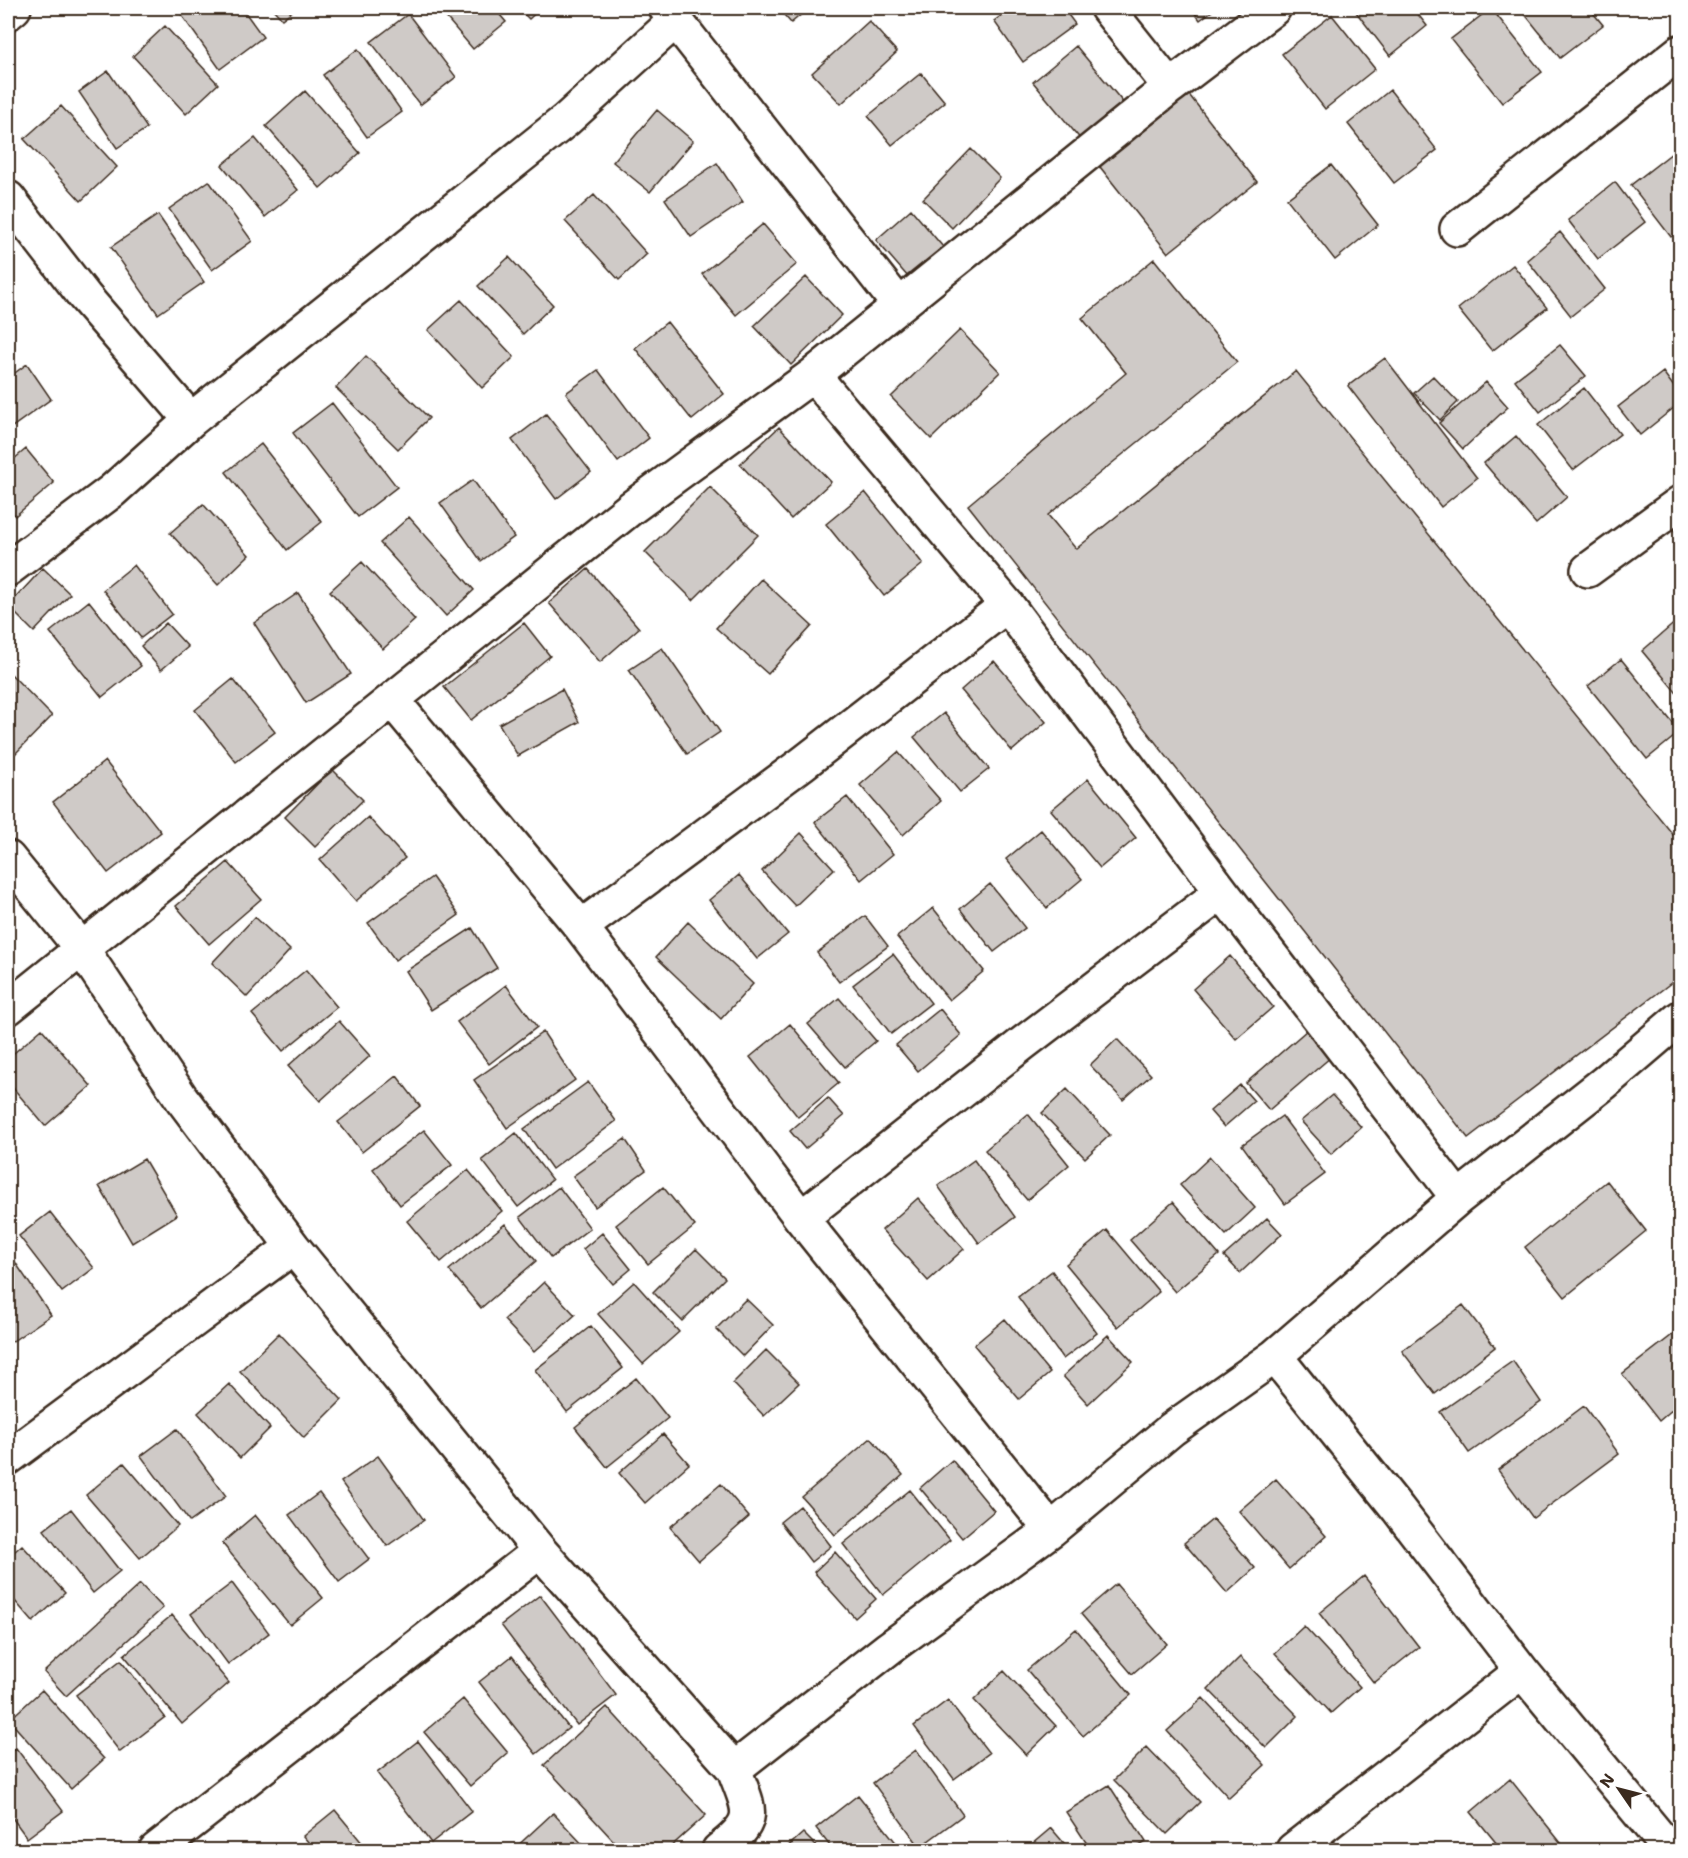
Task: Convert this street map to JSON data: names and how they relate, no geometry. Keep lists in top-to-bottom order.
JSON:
{
  "north": "top left"
}
